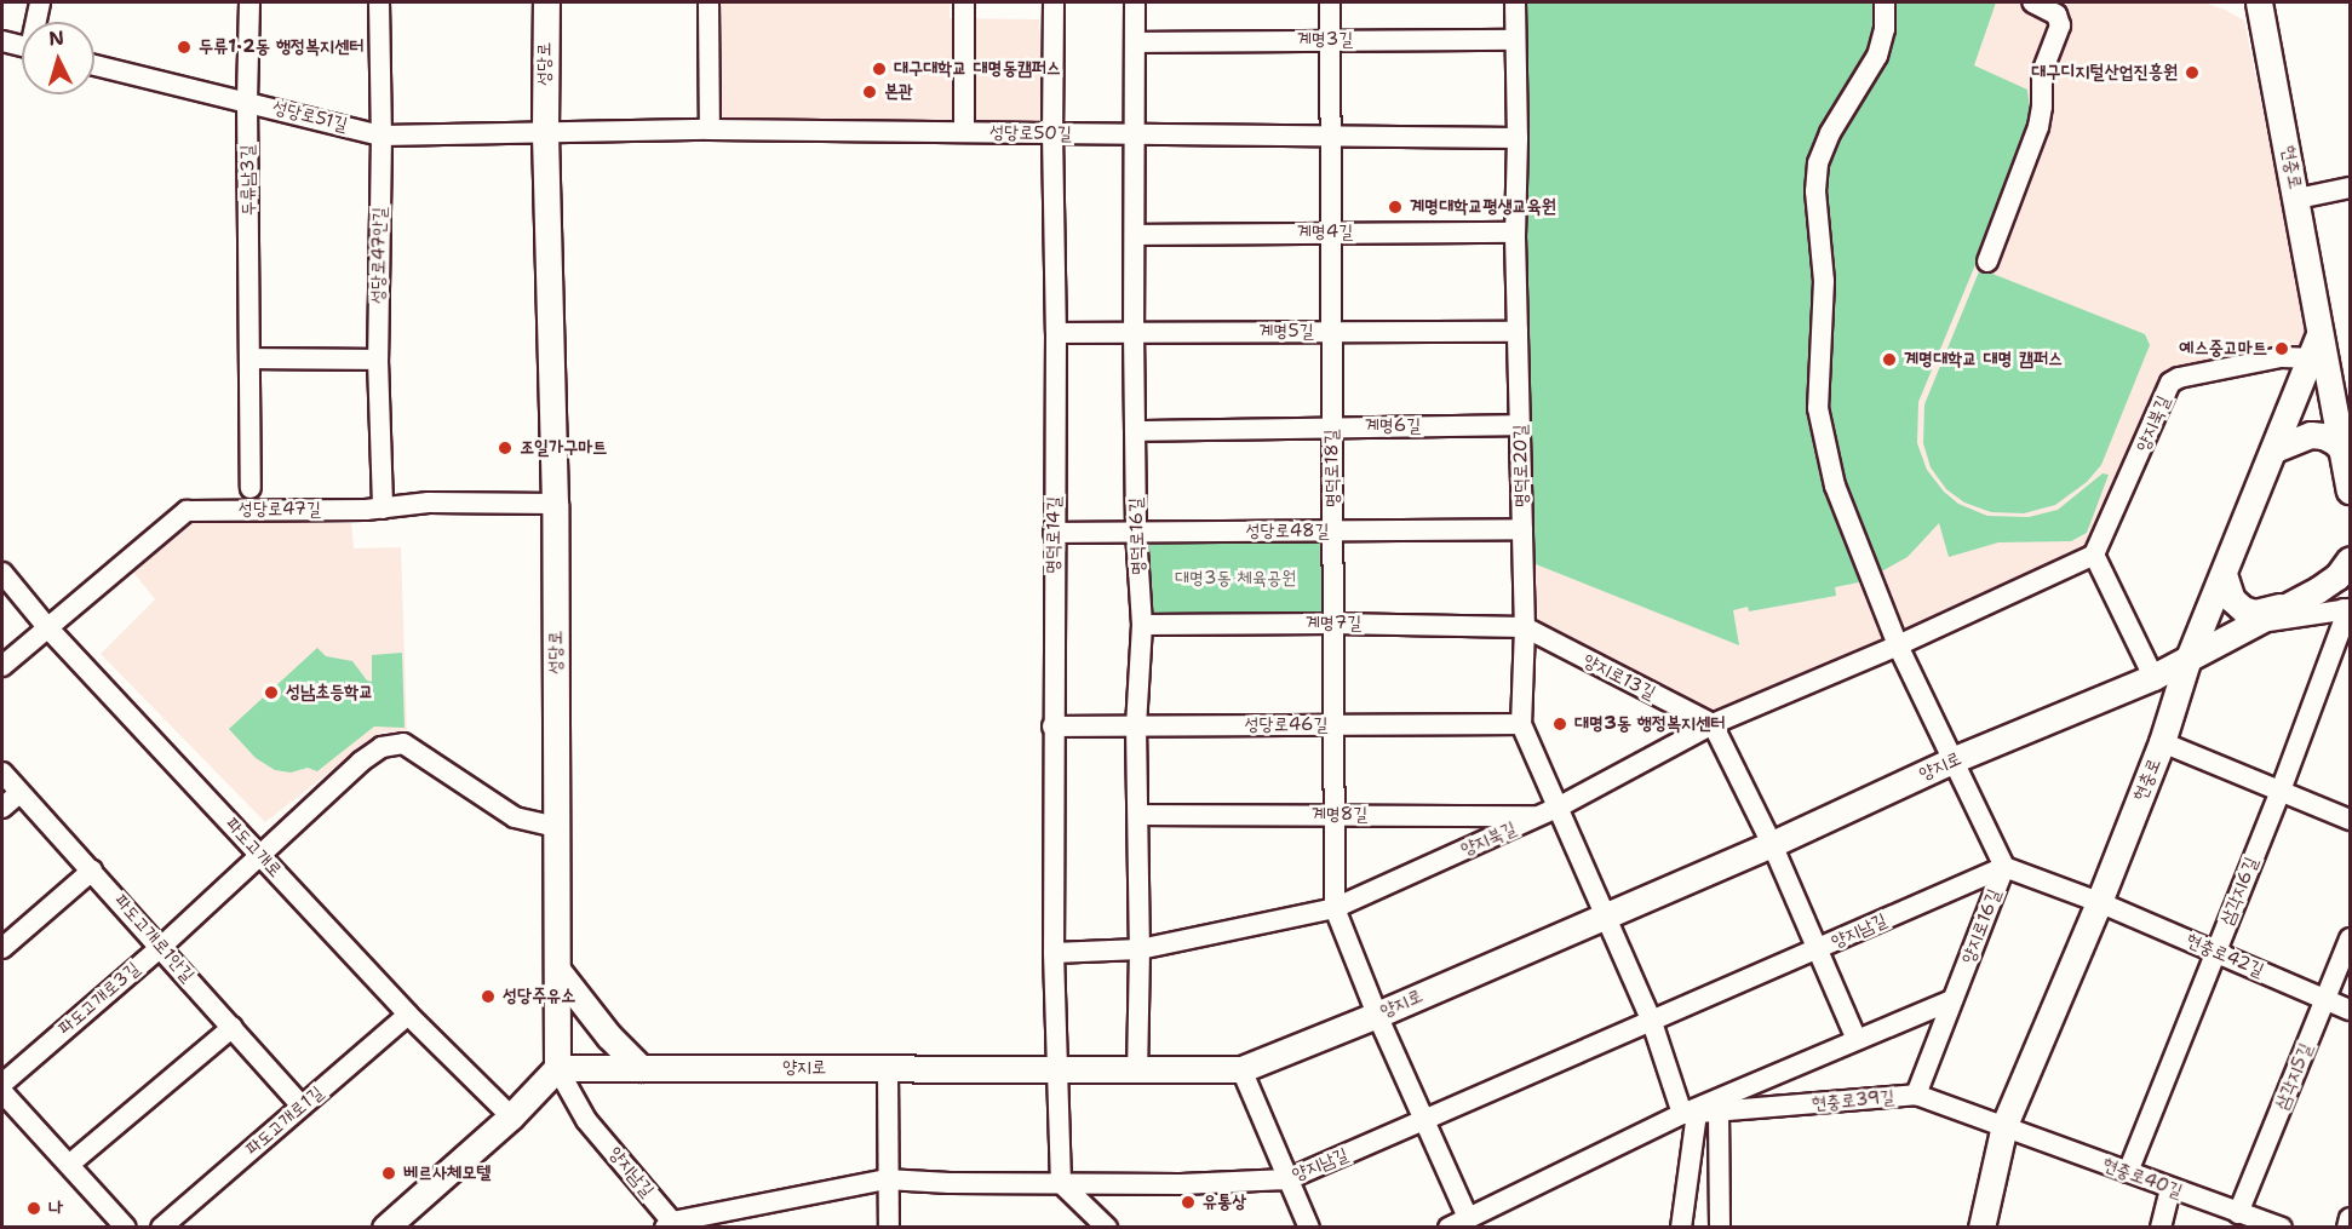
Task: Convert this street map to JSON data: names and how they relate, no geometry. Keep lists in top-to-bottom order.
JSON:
{
  "streets": {
    "main road": ["성당로", "현충로", "양지로"],
    "street": [
      "계명3길",
      "성당로51길",
      "성당로50길",
      "두류남3길",
      "계명4길",
      "성당로47안길",
      "계명5길",
      "양지북길",
      "계명6길",
      "명덕로20길",
      "명덕로18길",
      "성당로47길",
      "성당로48길",
      "명덕로14길",
      "명덕로16길",
      "계명7길",
      "양지로13길",
      "성당로46길",
      "계명8길",
      "파도고개로",
      "삼각지6길",
      "양지로16길",
      "양지남길",
      "파도고개로1안길",
      "현충로42길",
      "파도고개로3길",
      "삼각지5길",
      "현충로39길",
      "파도고개로1길",
      "현충로40길"
    ]
  },
  "crossings": [
    ["계명3길", "명덕로20길"],
    ["계명3길", "명덕로18길"],
    ["계명3길", "명덕로16길"],
    ["성당로", "성당로51길"],
    ["성당로", "성당로50길"],
    ["성당로", "성당로47길"],
    ["성당로", "양지로"],
    ["성당로", "양지남길"],
    ["성당로", "파도고개로3길"],
    ["성당로51길", "성당로50길"],
    ["성당로51길", "두류남3길"],
    ["성당로51길", "성당로47안길"],
    ["성당로50길", "명덕로20길"],
    ["성당로50길", "명덕로18길"],
    ["성당로50길", "명덕로14길"],
    ["성당로50길", "명덕로16길"],
    ["현충로", "양지북길"],
    ["현충로", "양지로"],
    ["현충로", "현충로42길"],
    ["현충로", "현충로39길"],
    ["현충로", "현충로40길"],
    ["계명4길", "명덕로20길"],
    ["계명4길", "명덕로18길"],
    ["계명4길", "명덕로16길"],
    ["성당로47안길", "성당로47길"],
    ["계명5길", "명덕로20길"],
    ["계명5길", "명덕로18길"],
    ["계명5길", "명덕로14길"],
    ["계명5길", "명덕로16길"],
    ["양지북길", "명덕로20길"],
    ["양지북길", "명덕로18길"],
    ["양지북길", "명덕로14길"],
    ["양지북길", "명덕로16길"],
    ["양지북길", "양지로13길"],
    ["양지북길", "계명8길"],
    ["계명6길", "명덕로20길"],
    ["계명6길", "명덕로18길"],
    ["계명6길", "명덕로16길"],
    ["명덕로20길", "성당로48길"],
    ["명덕로20길", "계명7길"],
    ["명덕로20길", "양지로13길"],
    ["명덕로20길", "성당로46길"],
    ["명덕로20길", "양지로"],
    ["명덕로20길", "계명8길"],
    ["명덕로20길", "양지남길"],
    ["명덕로20길", "현충로39길"],
    ["명덕로18길", "성당로48길"],
    ["명덕로18길", "계명7길"],
    ["명덕로18길", "성당로46길"],
    ["명덕로18길", "양지로"],
    ["명덕로18길", "계명8길"],
    ["명덕로18길", "양지남길"],
    ["명덕로18길", "현충로39길"],
    ["성당로47길", "파도고개로"],
    ["성당로48길", "명덕로14길"],
    ["성당로48길", "명덕로16길"],
    ["명덕로14길", "성당로46길"],
    ["명덕로14길", "양지로"],
    ["명덕로14길", "양지남길"],
    ["명덕로16길", "계명7길"],
    ["명덕로16길", "성당로46길"],
    ["명덕로16길", "양지로"],
    ["명덕로16길", "계명8길"],
    ["계명7길", "양지로13길"],
    ["양지로", "양지로16길"],
    ["양지로", "양지남길"],
    ["파도고개로", "파도고개로3길"],
    ["파도고개로", "파도고개로1길"],
    ["삼각지6길", "현충로42길"],
    ["삼각지6길", "현충로40길"],
    ["양지로16길", "양지남길"],
    ["양지로16길", "현충로39길"],
    ["파도고개로1안길", "파도고개로3길"],
    ["파도고개로1안길", "파도고개로1길"],
    ["현충로42길", "삼각지5길"],
    ["삼각지5길", "현충로40길"],
    ["현충로39길", "현충로40길"]
  ],
  "parks": ["대명3동 체육공원"],
  "places": [
    "두류1·2동 행정복지센터",
    "대구대학교 대명동캠퍼스",
    "대구디지털산업진흥원",
    "본관",
    "계명대학교평생교육원",
    "예스중고마트",
    "계명대학교 대명 캠퍼스",
    "조일가구마트",
    "성남초등학교",
    "대명3동 행정복지센터",
    "성당주유소",
    "베르사체모텔",
    "유통상",
    "나"
  ],
  "north": "top"
}
